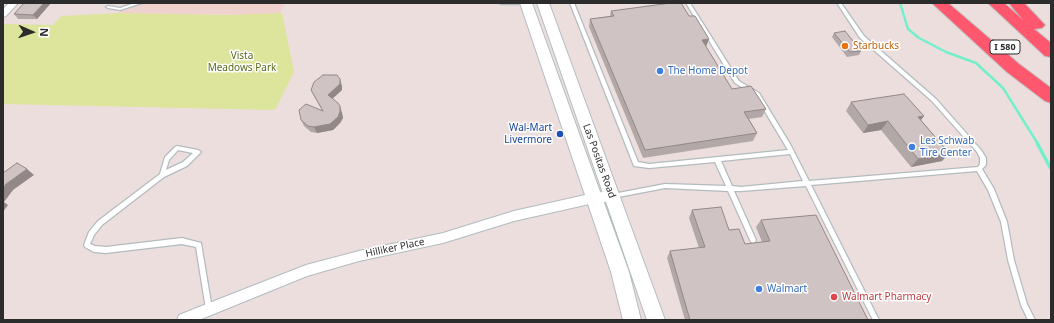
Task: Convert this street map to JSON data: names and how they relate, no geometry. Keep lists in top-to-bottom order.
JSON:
{
  "streets": {
    "highway": ["I 580"],
    "main road": ["Las Positas Road"],
    "street": ["Hilliker Place"]
  },
  "crossings": [
    ["Las Positas Road", "Hilliker Place"]
  ],
  "parks": ["Vista Meadows Park"],
  "places": [
    "Starbucks",
    "The Home Depot",
    "Wal-Mart Livermore",
    "Les Schwab Tire Center",
    "Walmart",
    "Walmart Pharmacy"
  ],
  "north": "right"
}
